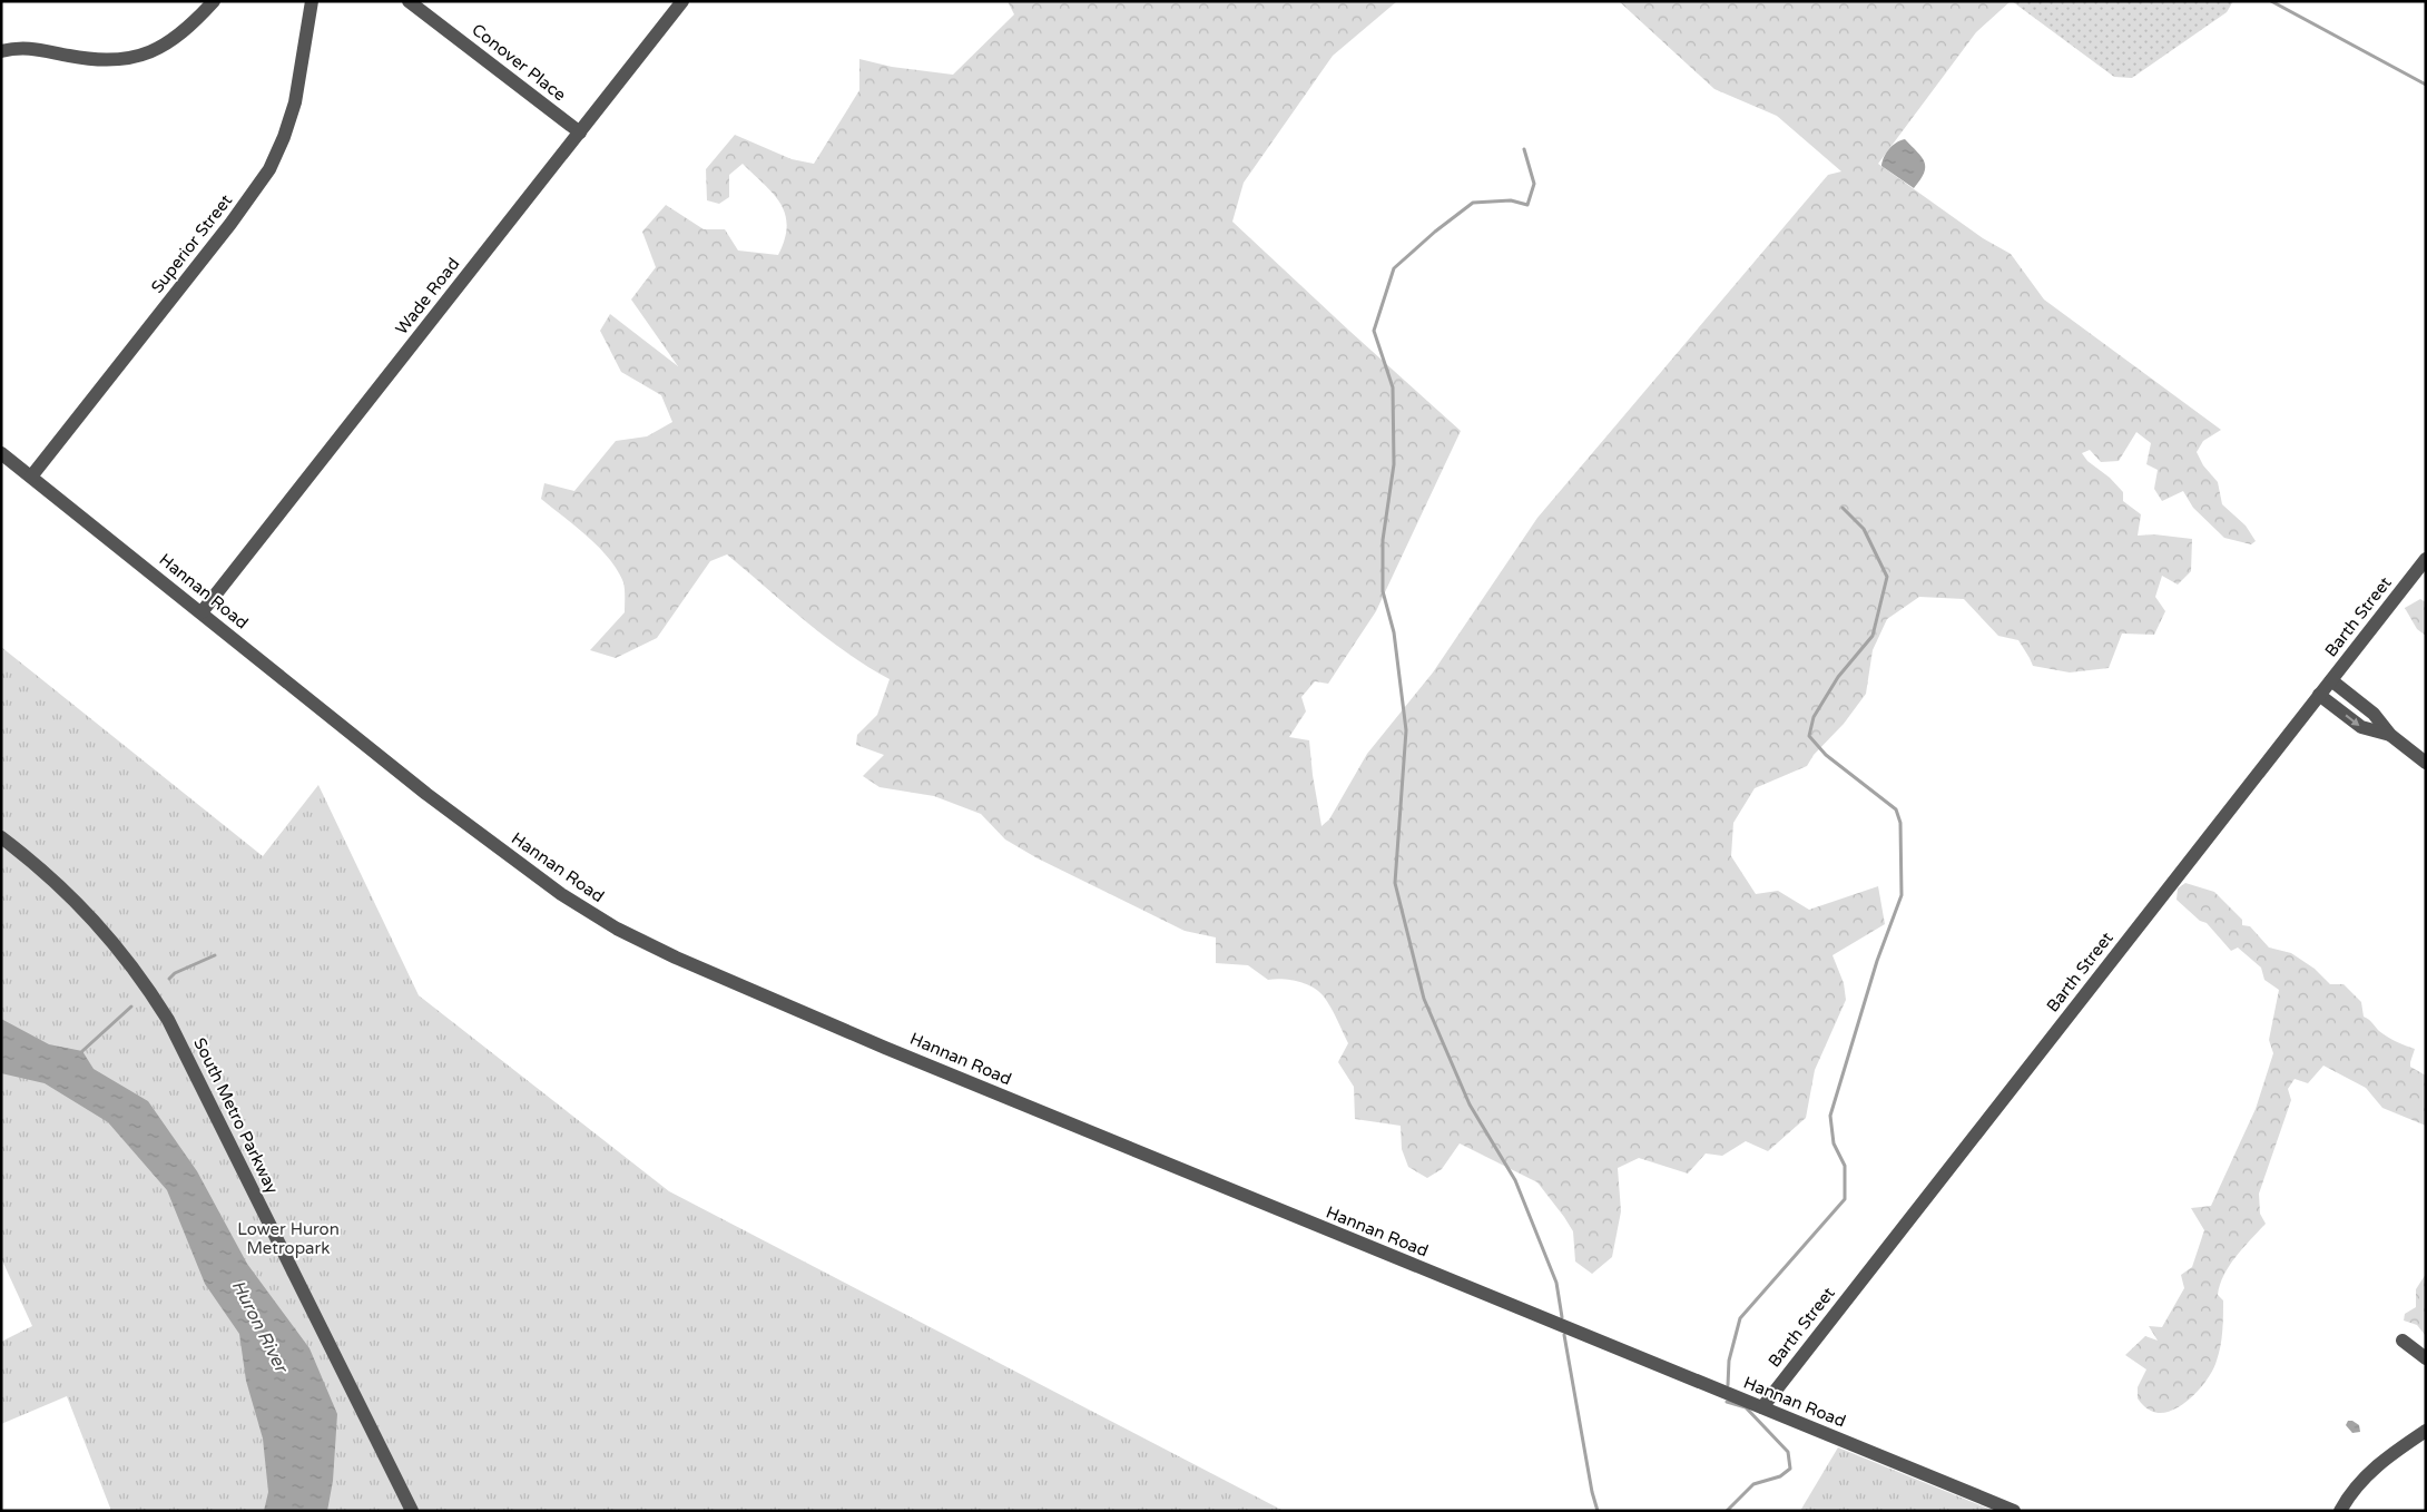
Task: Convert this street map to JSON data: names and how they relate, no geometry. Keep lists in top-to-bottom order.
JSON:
{
  "streets": {
    "street": [
      "Conover Place",
      "Superior Street",
      "Wade Road",
      "Hannan Road",
      "Barth Street",
      "South Metro Parkway"
    ]
  },
  "crossings": [
    ["Conover Place", "Wade Road"],
    ["Superior Street", "Hannan Road"],
    ["Wade Road", "Hannan Road"],
    ["Hannan Road", "Barth Street"]
  ],
  "water": ["Huron River"],
  "parks": ["Lower Huron Metropark"]
}
